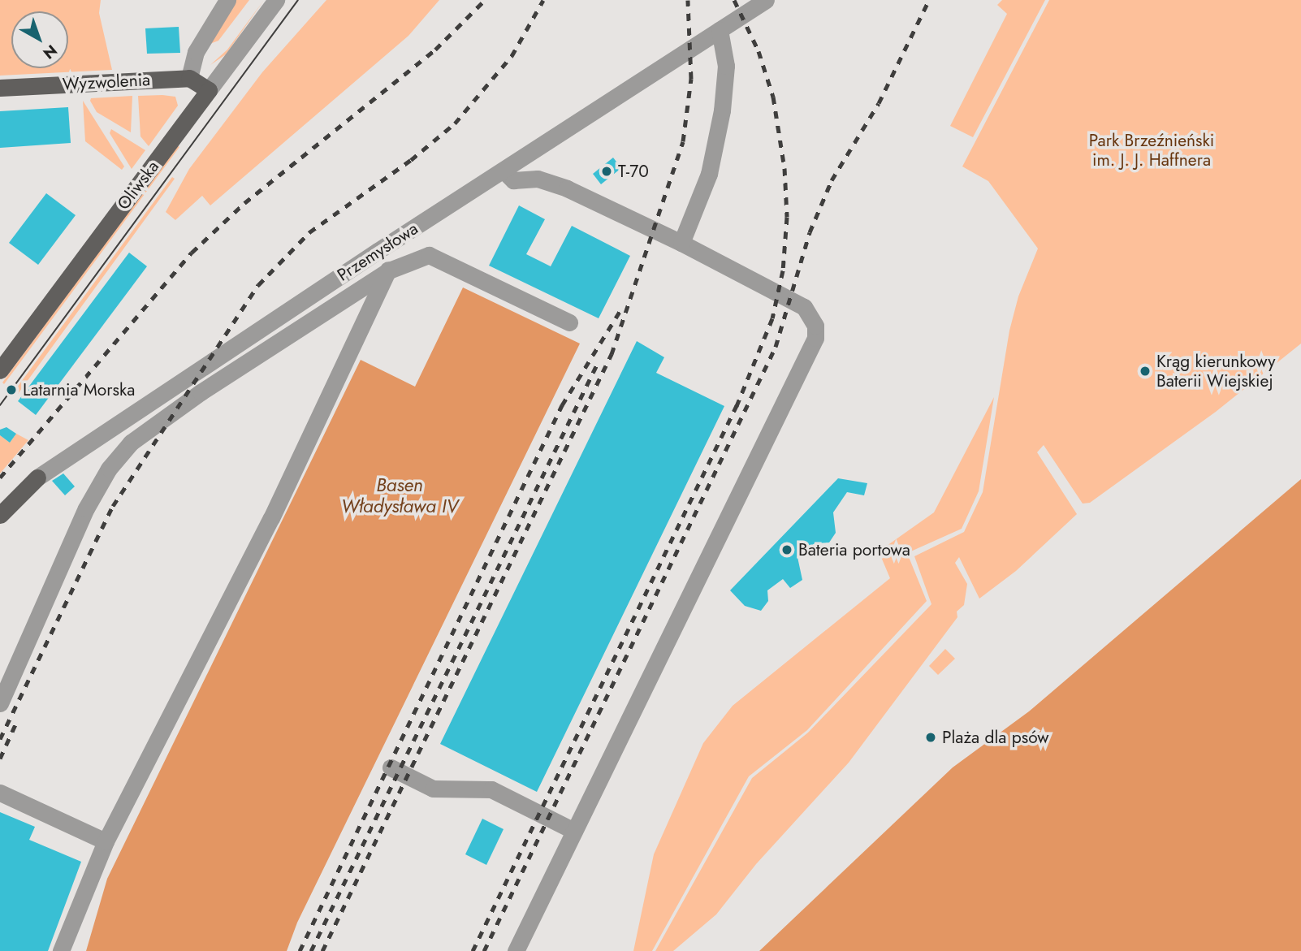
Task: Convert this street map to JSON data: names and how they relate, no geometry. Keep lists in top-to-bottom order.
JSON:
{
  "streets": {
    "main road": ["Wyzwolenia", "Oliwska", "Przemysłowa"]
  },
  "water": ["Basen Władysława IV"],
  "parks": ["Park Brzeźnieński im. J. J. Haffnera"],
  "places": [
    "T-70",
    "Krąg kierunkowy Baterii Wiejskiej",
    "Latarnia Morska",
    "Bateria portowa",
    "Plaża dla psów"
  ],
  "north": "bottom right"
}
